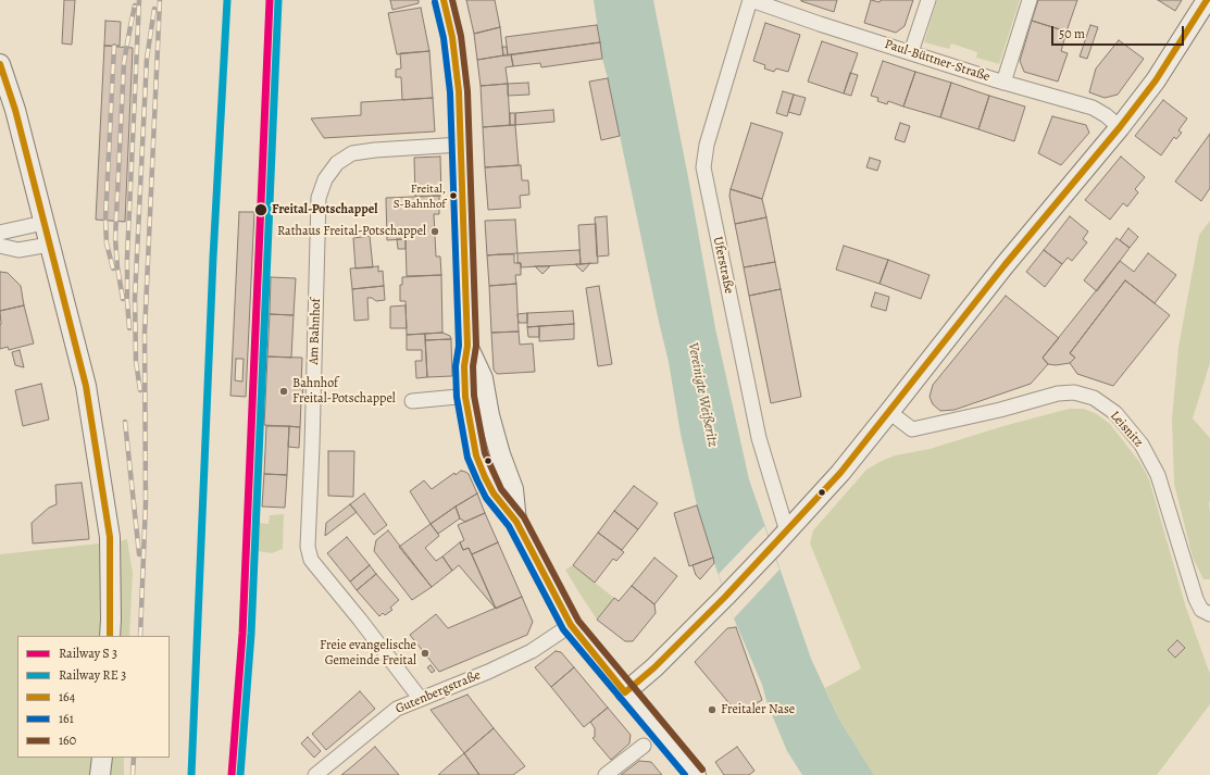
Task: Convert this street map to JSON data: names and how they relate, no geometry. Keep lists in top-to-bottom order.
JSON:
{
  "streets": {
    "street": [
      "Paul-Büttner-Straße",
      "Uferstraße",
      "Am Bahnhof",
      "Leisnitz",
      "Gutenbergstraße"
    ]
  },
  "crossings": [
    ["Paul-Büttner-Straße", "Uferstraße"],
    ["Am Bahnhof", "Gutenbergstraße"]
  ],
  "water": ["Vereinigte Weißeritz"],
  "places": [
    "Freital, S-Bahnhof",
    "Freital-Potschappel",
    "Rathaus Freital-Potschappel",
    "Bahnhof Freital-Potschappel",
    "Freie evangelische Gemeinde Freital",
    "Freitaler Nase"
  ],
  "lines": ["transit line 164", "transit line 160", "transit line 161"],
  "legend": [
    "Railway S 3",
    "Railway RE 3",
    "164",
    "161",
    "160"
  ],
  "scale_bar": "50 m"
}
